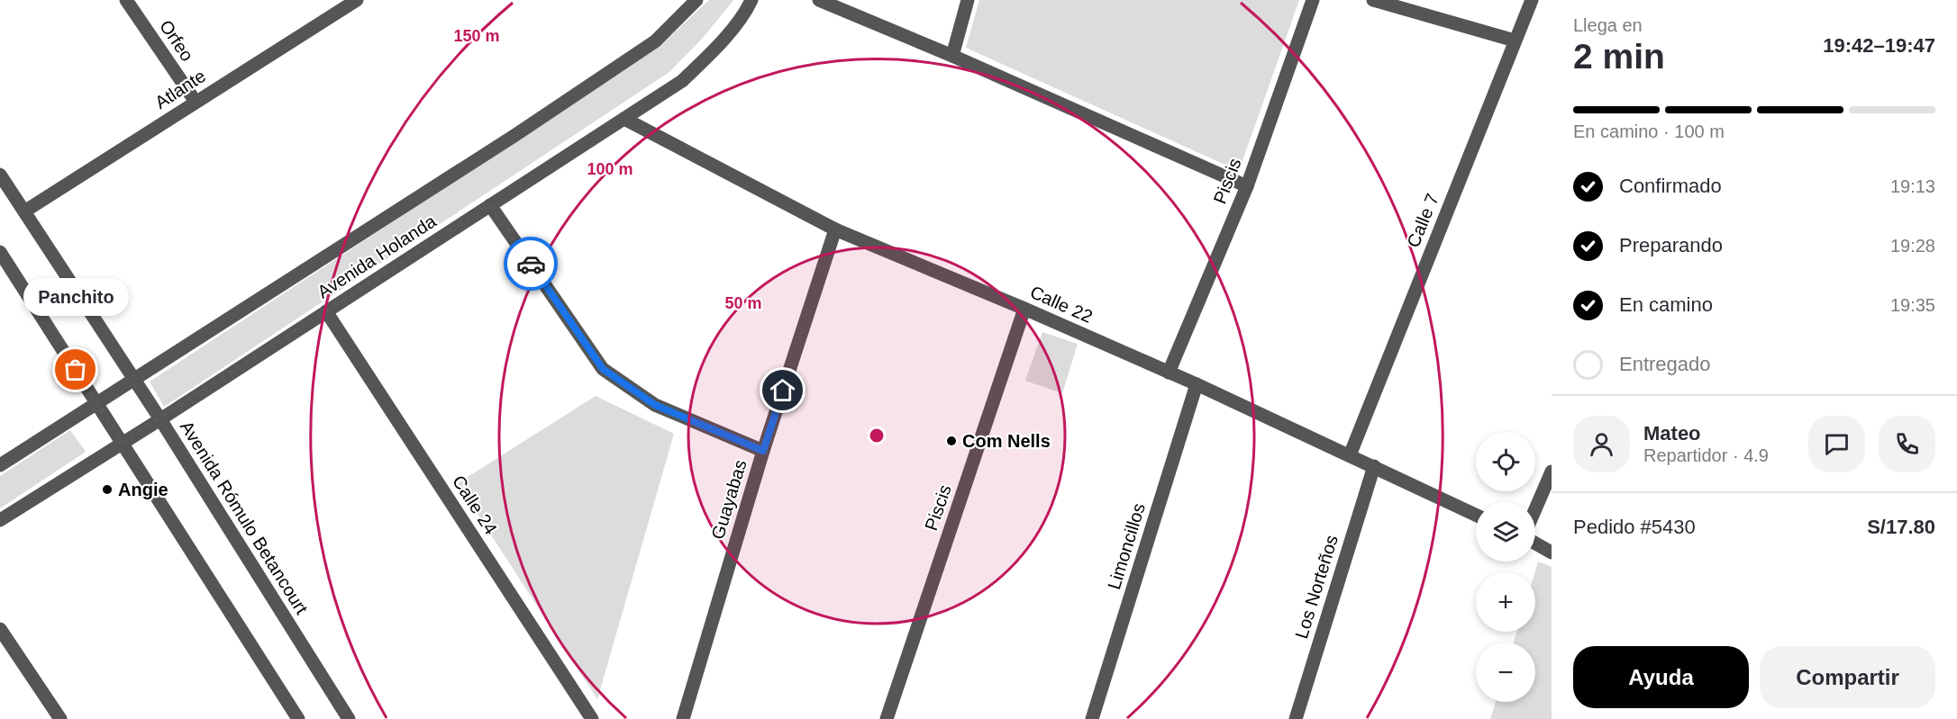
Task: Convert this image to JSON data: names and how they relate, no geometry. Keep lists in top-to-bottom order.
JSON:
{
  "streets": {
    "street": [
      "Orfeo",
      "Atlante",
      "Piscis",
      "Calle 7",
      "Avenida Holanda",
      "Calle 22",
      "Guayabas",
      "Calle 24",
      "Avenida Rómulo Betancourt",
      "Limoncillos",
      "Los Norteños"
    ]
  },
  "crossings": [
    ["Orfeo", "Atlante"],
    ["Atlante", "Avenida Rómulo Betancourt"],
    ["Piscis", "Calle 22"],
    ["Calle 7", "Calle 22"],
    ["Avenida Holanda", "Calle 22"],
    ["Avenida Holanda", "Calle 24"],
    ["Avenida Holanda", "Avenida Rómulo Betancourt"],
    ["Calle 22", "Guayabas"],
    ["Calle 22", "Limoncillos"],
    ["Calle 22", "Los Norteños"]
  ],
  "places": ["Panchito", "Com Nells", "Angie"],
  "page": {
    "heading": ["2 min", "Llega en", "19:42–19:47"],
    "panel": [
      "Mateo",
      "Repartidor · 4.9",
      "Pedido #5430",
      "S/17.80"
    ],
    "bar": "En camino · 100 m",
    "list": [
      ["Confirmado", "19:13"],
      ["Preparando", "19:28"],
      ["En camino", "19:35"],
      "Entregado"
    ],
    "bubble": "Panchito",
    "map_buttons": ["+", "−"],
    "buttons": ["Ayuda", "Compartir"]
  },
  "rings": ["150 m", "100 m", "50 m"]
}
